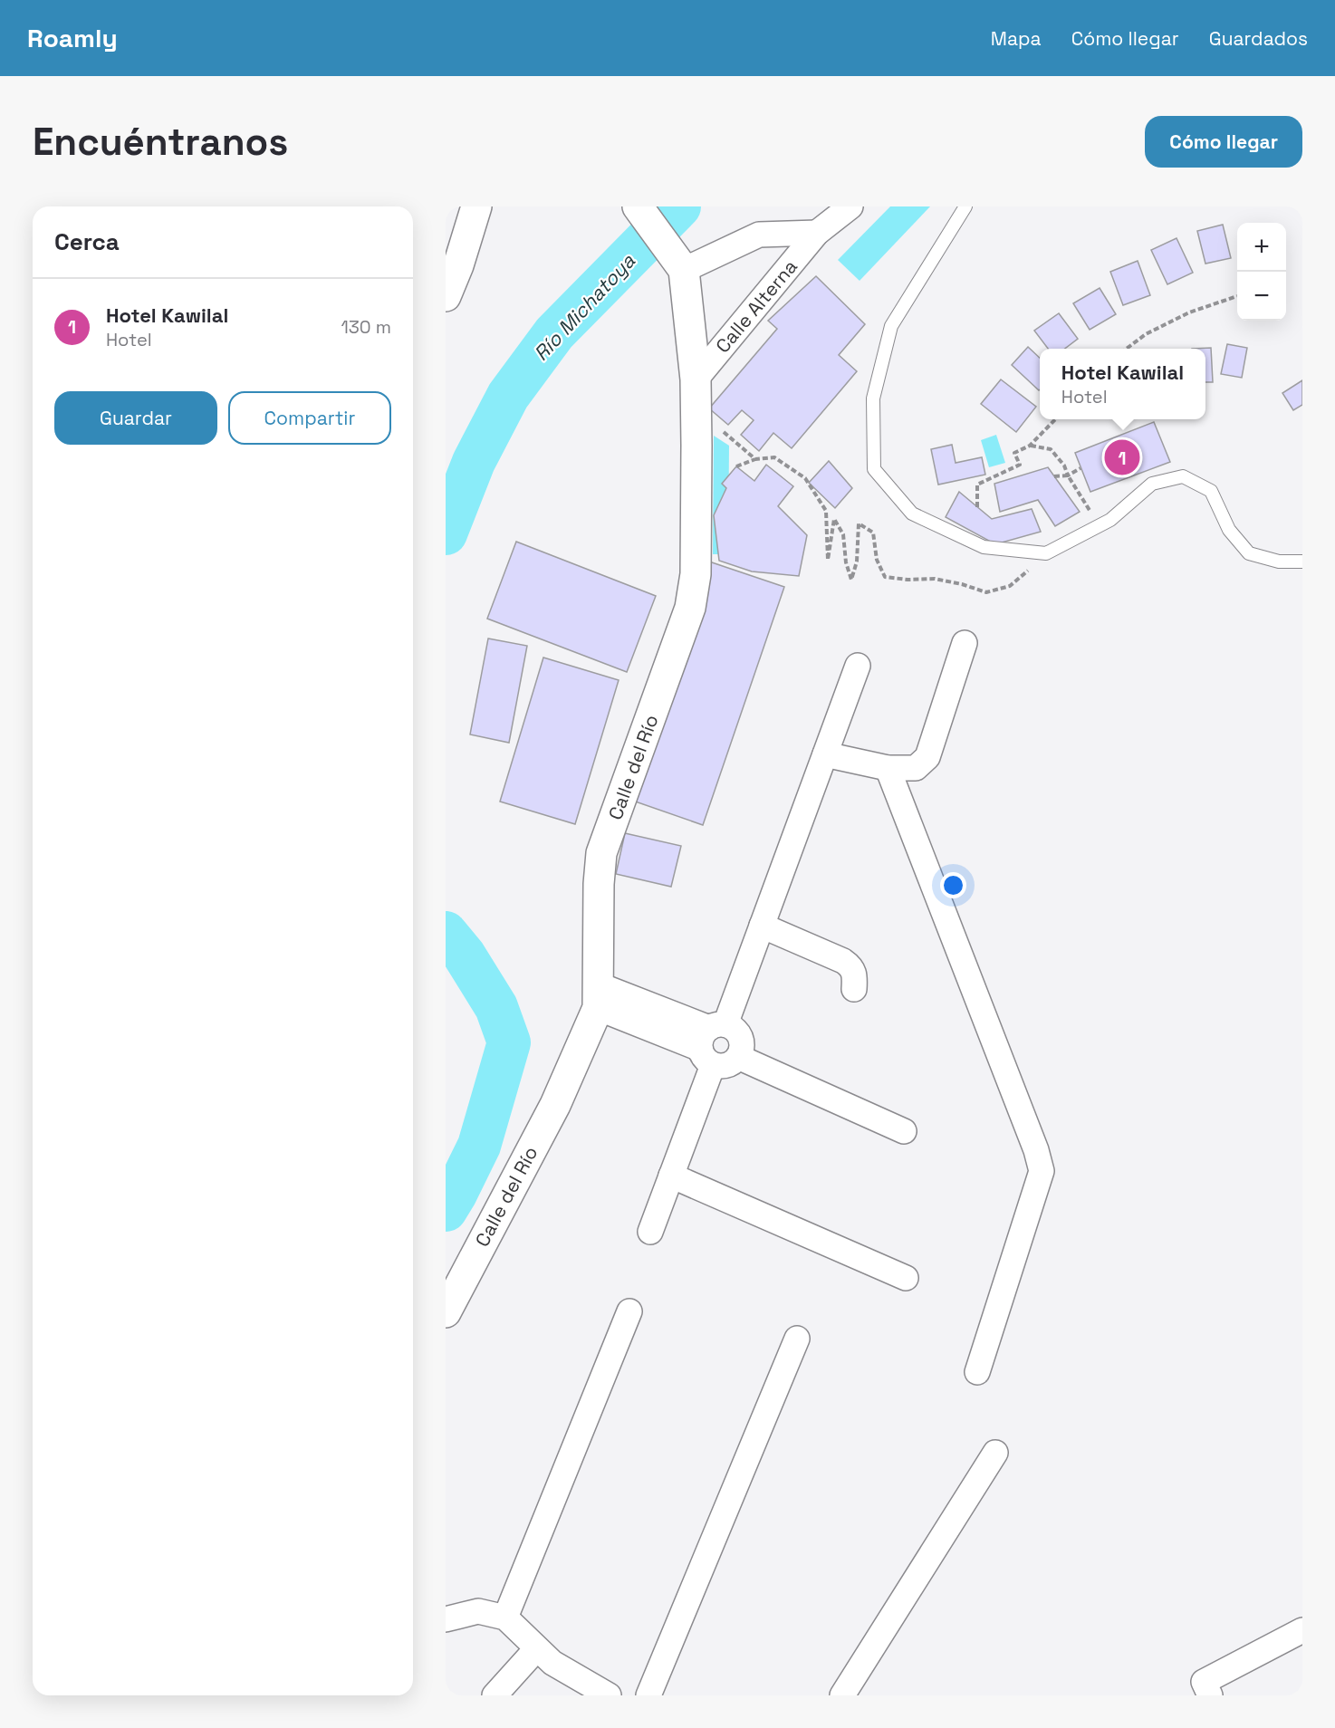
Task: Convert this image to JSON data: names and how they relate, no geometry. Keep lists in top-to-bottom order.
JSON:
{
  "streets": {
    "main road": ["Calle del Río"],
    "street": ["Calle Alterna"]
  },
  "crossings": [
    ["Calle Alterna", "Calle del Río"]
  ],
  "water": ["Río Michatoya"],
  "page": {
    "header": "Roamly",
    "nav": ["Mapa", "Cómo llegar", "Guardados"],
    "buttons": [
      "Cómo llegar",
      ["Guardar", "Compartir"]
    ],
    "title": "Encuéntranos",
    "heading": "Cerca",
    "map_buttons": ["+", "−"],
    "list": [
      {
        "mark": "1",
        "name": "Hotel Kawilal",
        "note": "Hotel",
        "value": "130 m"
      }
    ],
    "popup": ["Hotel Kawilal", "Hotel"],
    "pins": "1"
  }
}
